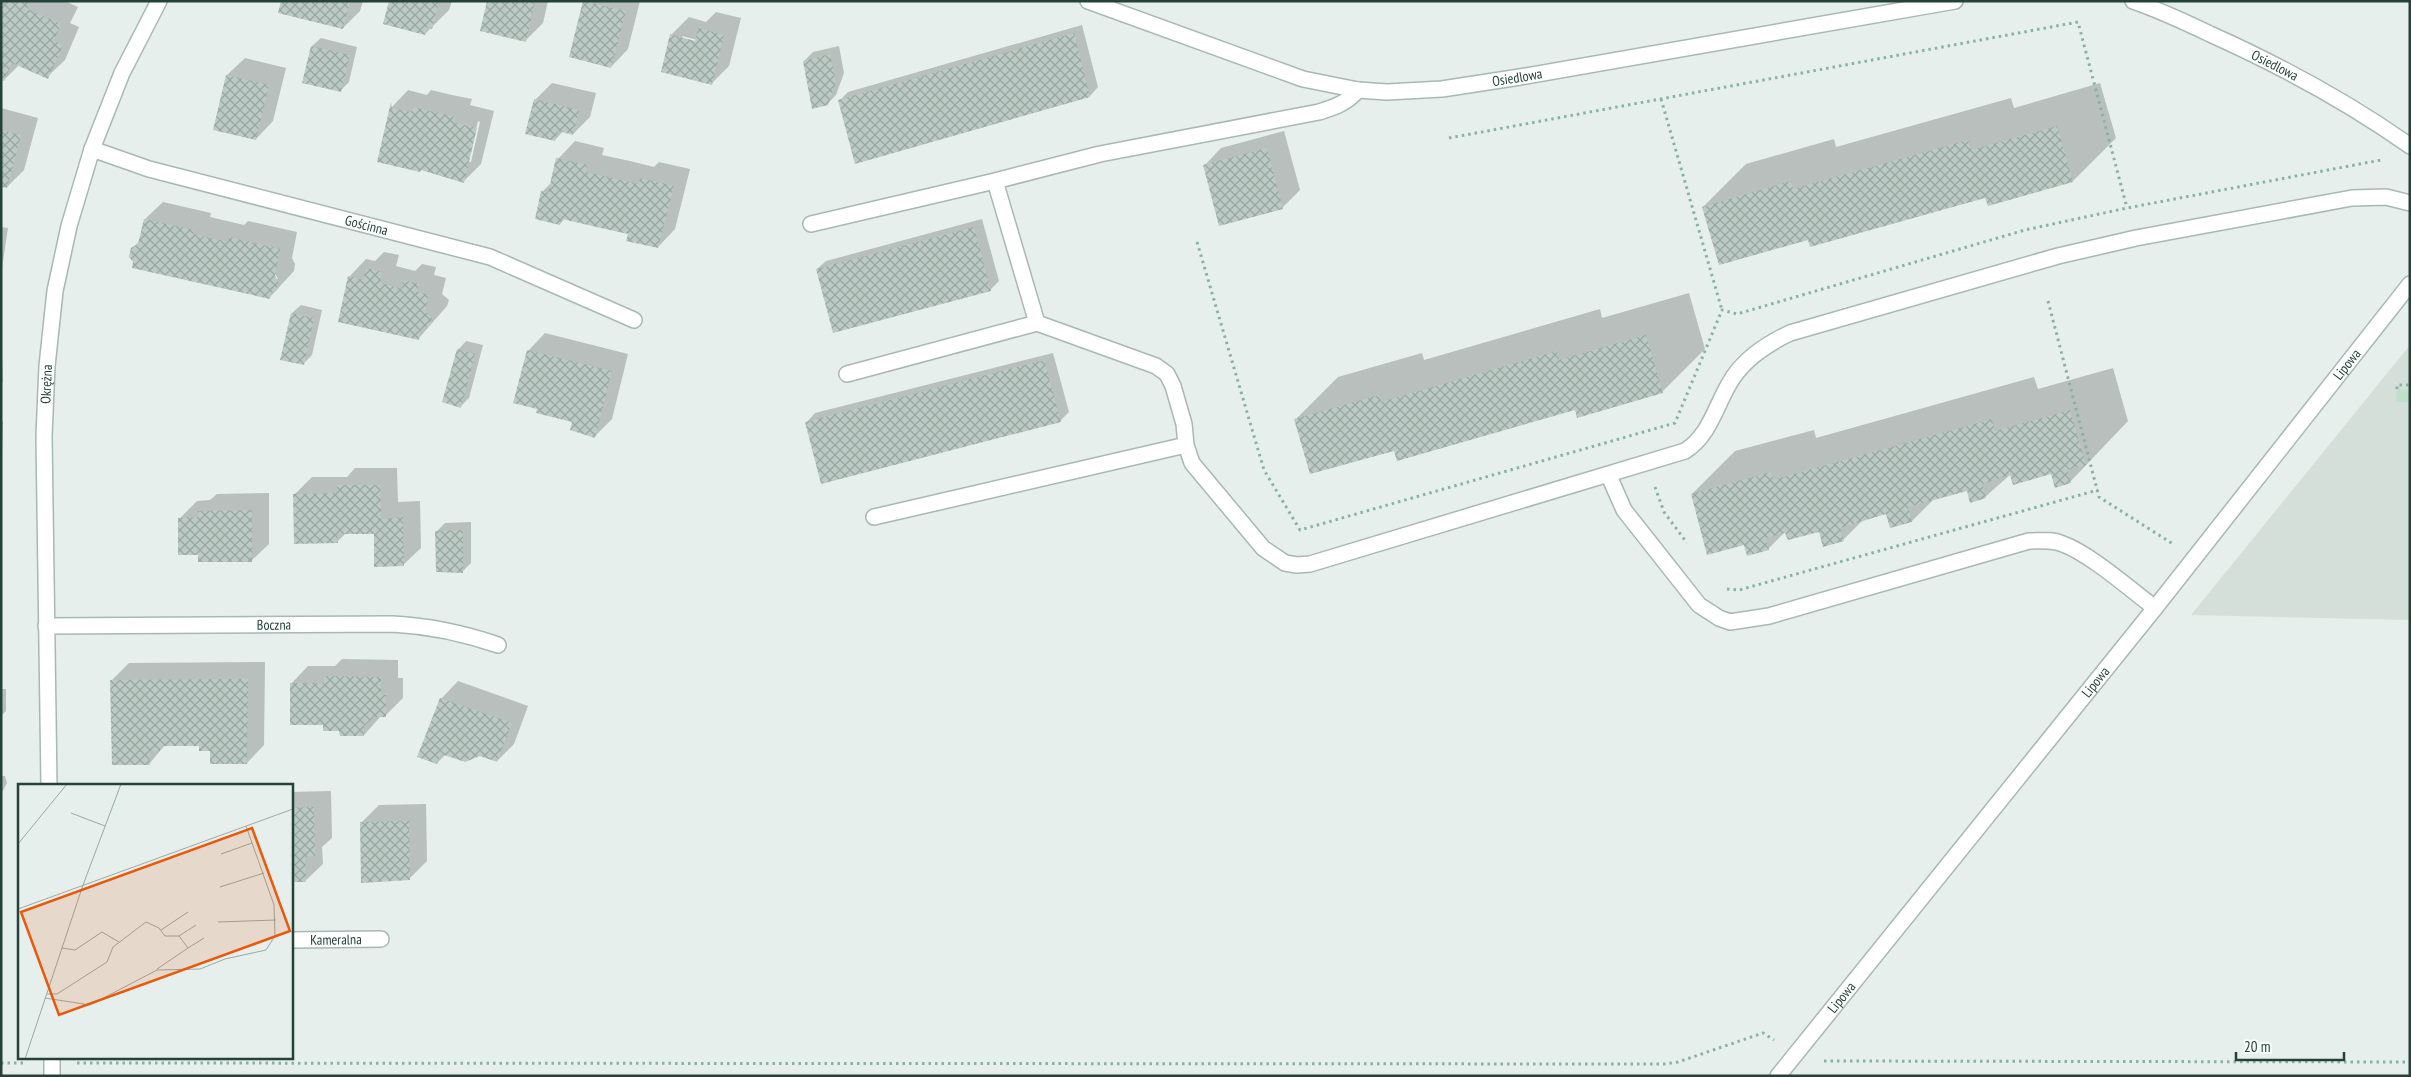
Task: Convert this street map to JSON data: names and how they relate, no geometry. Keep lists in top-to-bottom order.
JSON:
{
  "streets": {
    "street": [
      "Osiedlowa",
      "Gościnna",
      "Lipowa",
      "Okrężna",
      "Boczna",
      "Kameralna"
    ]
  },
  "crossings": [
    ["Gościnna", "Okrężna"],
    ["Okrężna", "Boczna"]
  ],
  "scale_bar": "20 m"
}
